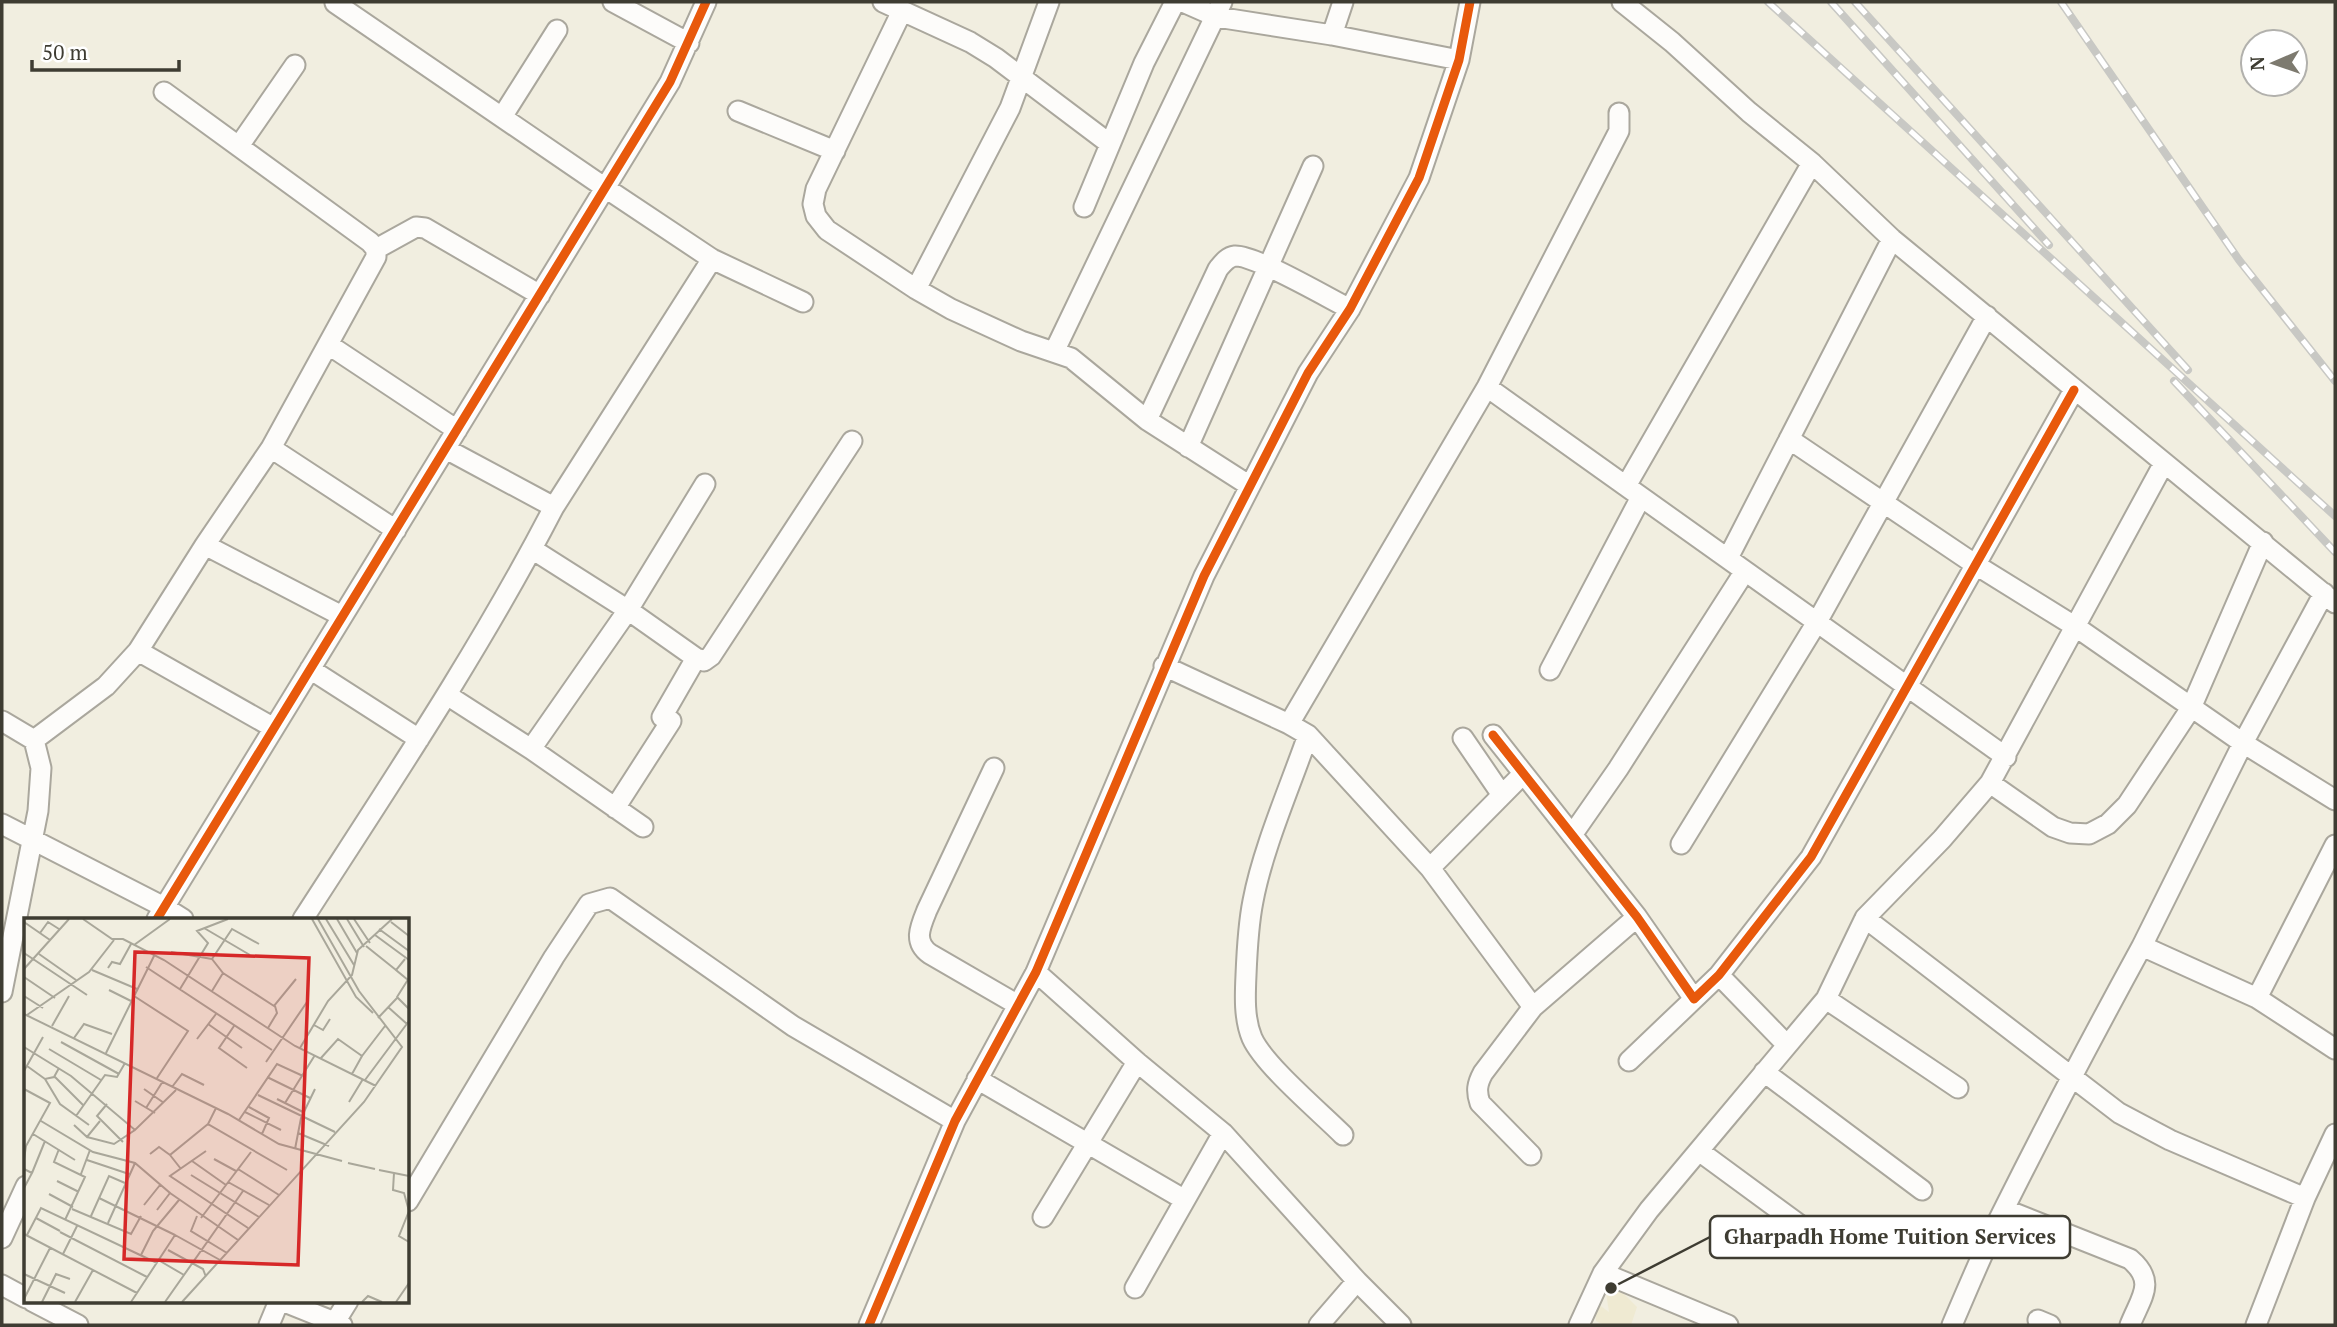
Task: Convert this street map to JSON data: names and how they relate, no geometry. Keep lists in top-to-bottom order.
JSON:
{
  "places": ["Gharpadh Home Tuition Services"],
  "scale_bar": "50 m",
  "north": "left"
}
